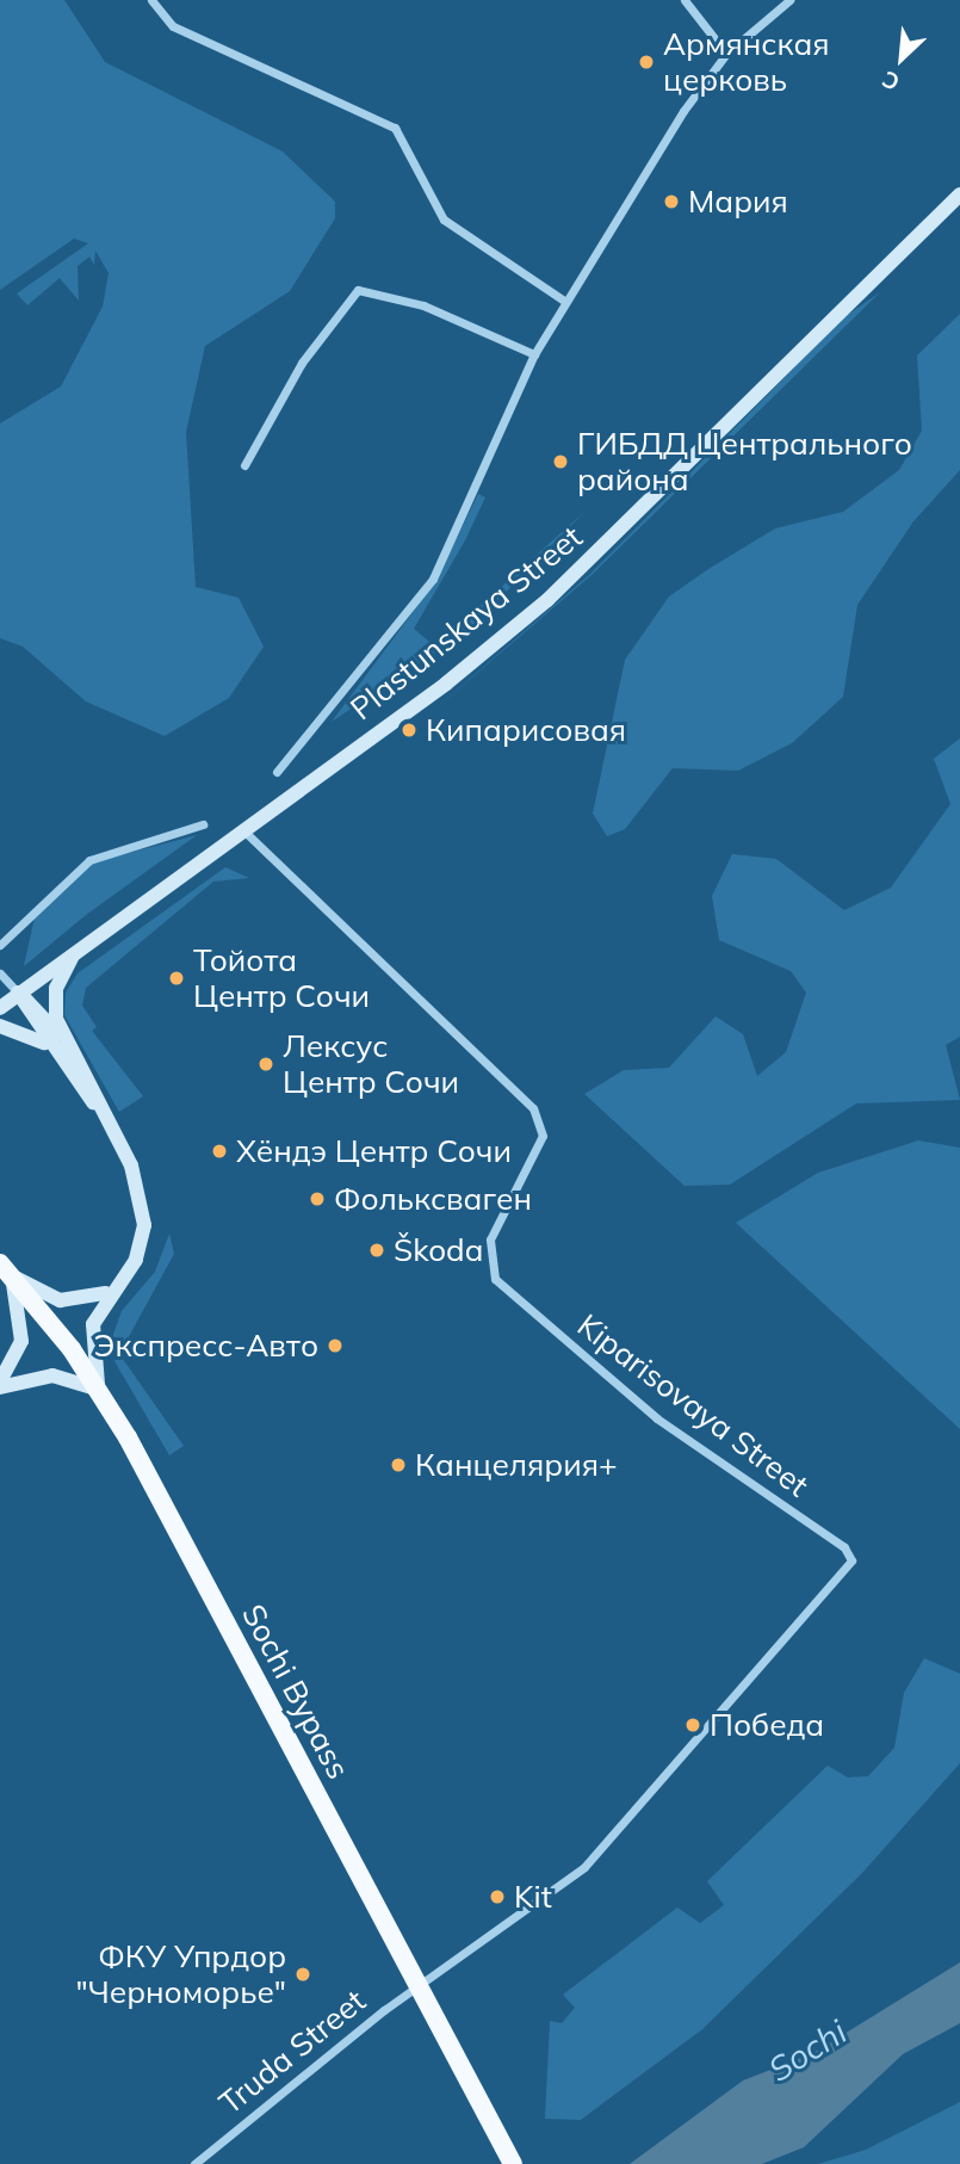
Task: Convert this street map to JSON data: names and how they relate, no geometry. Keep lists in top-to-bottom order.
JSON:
{
  "streets": {
    "highway": ["Sochi Bypass"],
    "main road": ["Plastunskaya Street"],
    "street": ["Kiparisovaya Street", "Truda Street"]
  },
  "crossings": [
    ["Plastunskaya Street", "Kiparisovaya Street"],
    ["Kiparisovaya Street", "Truda Street"]
  ],
  "water": ["Sochi"],
  "places": [
    "Армянская церковь",
    "Мария",
    "ГИБДД Центрального района",
    "Кипарисовая",
    "Тойота Центр Сочи",
    "Лексус Центр Сочи",
    "Хёндэ Центр Сочи",
    "Фольксваген",
    "Škoda",
    "Экспресс-Авто",
    "Канцелярия+",
    "Победа",
    "Kit",
    "ФКУ Упрдор \"Черноморье\""
  ],
  "north": "bottom left"
}
